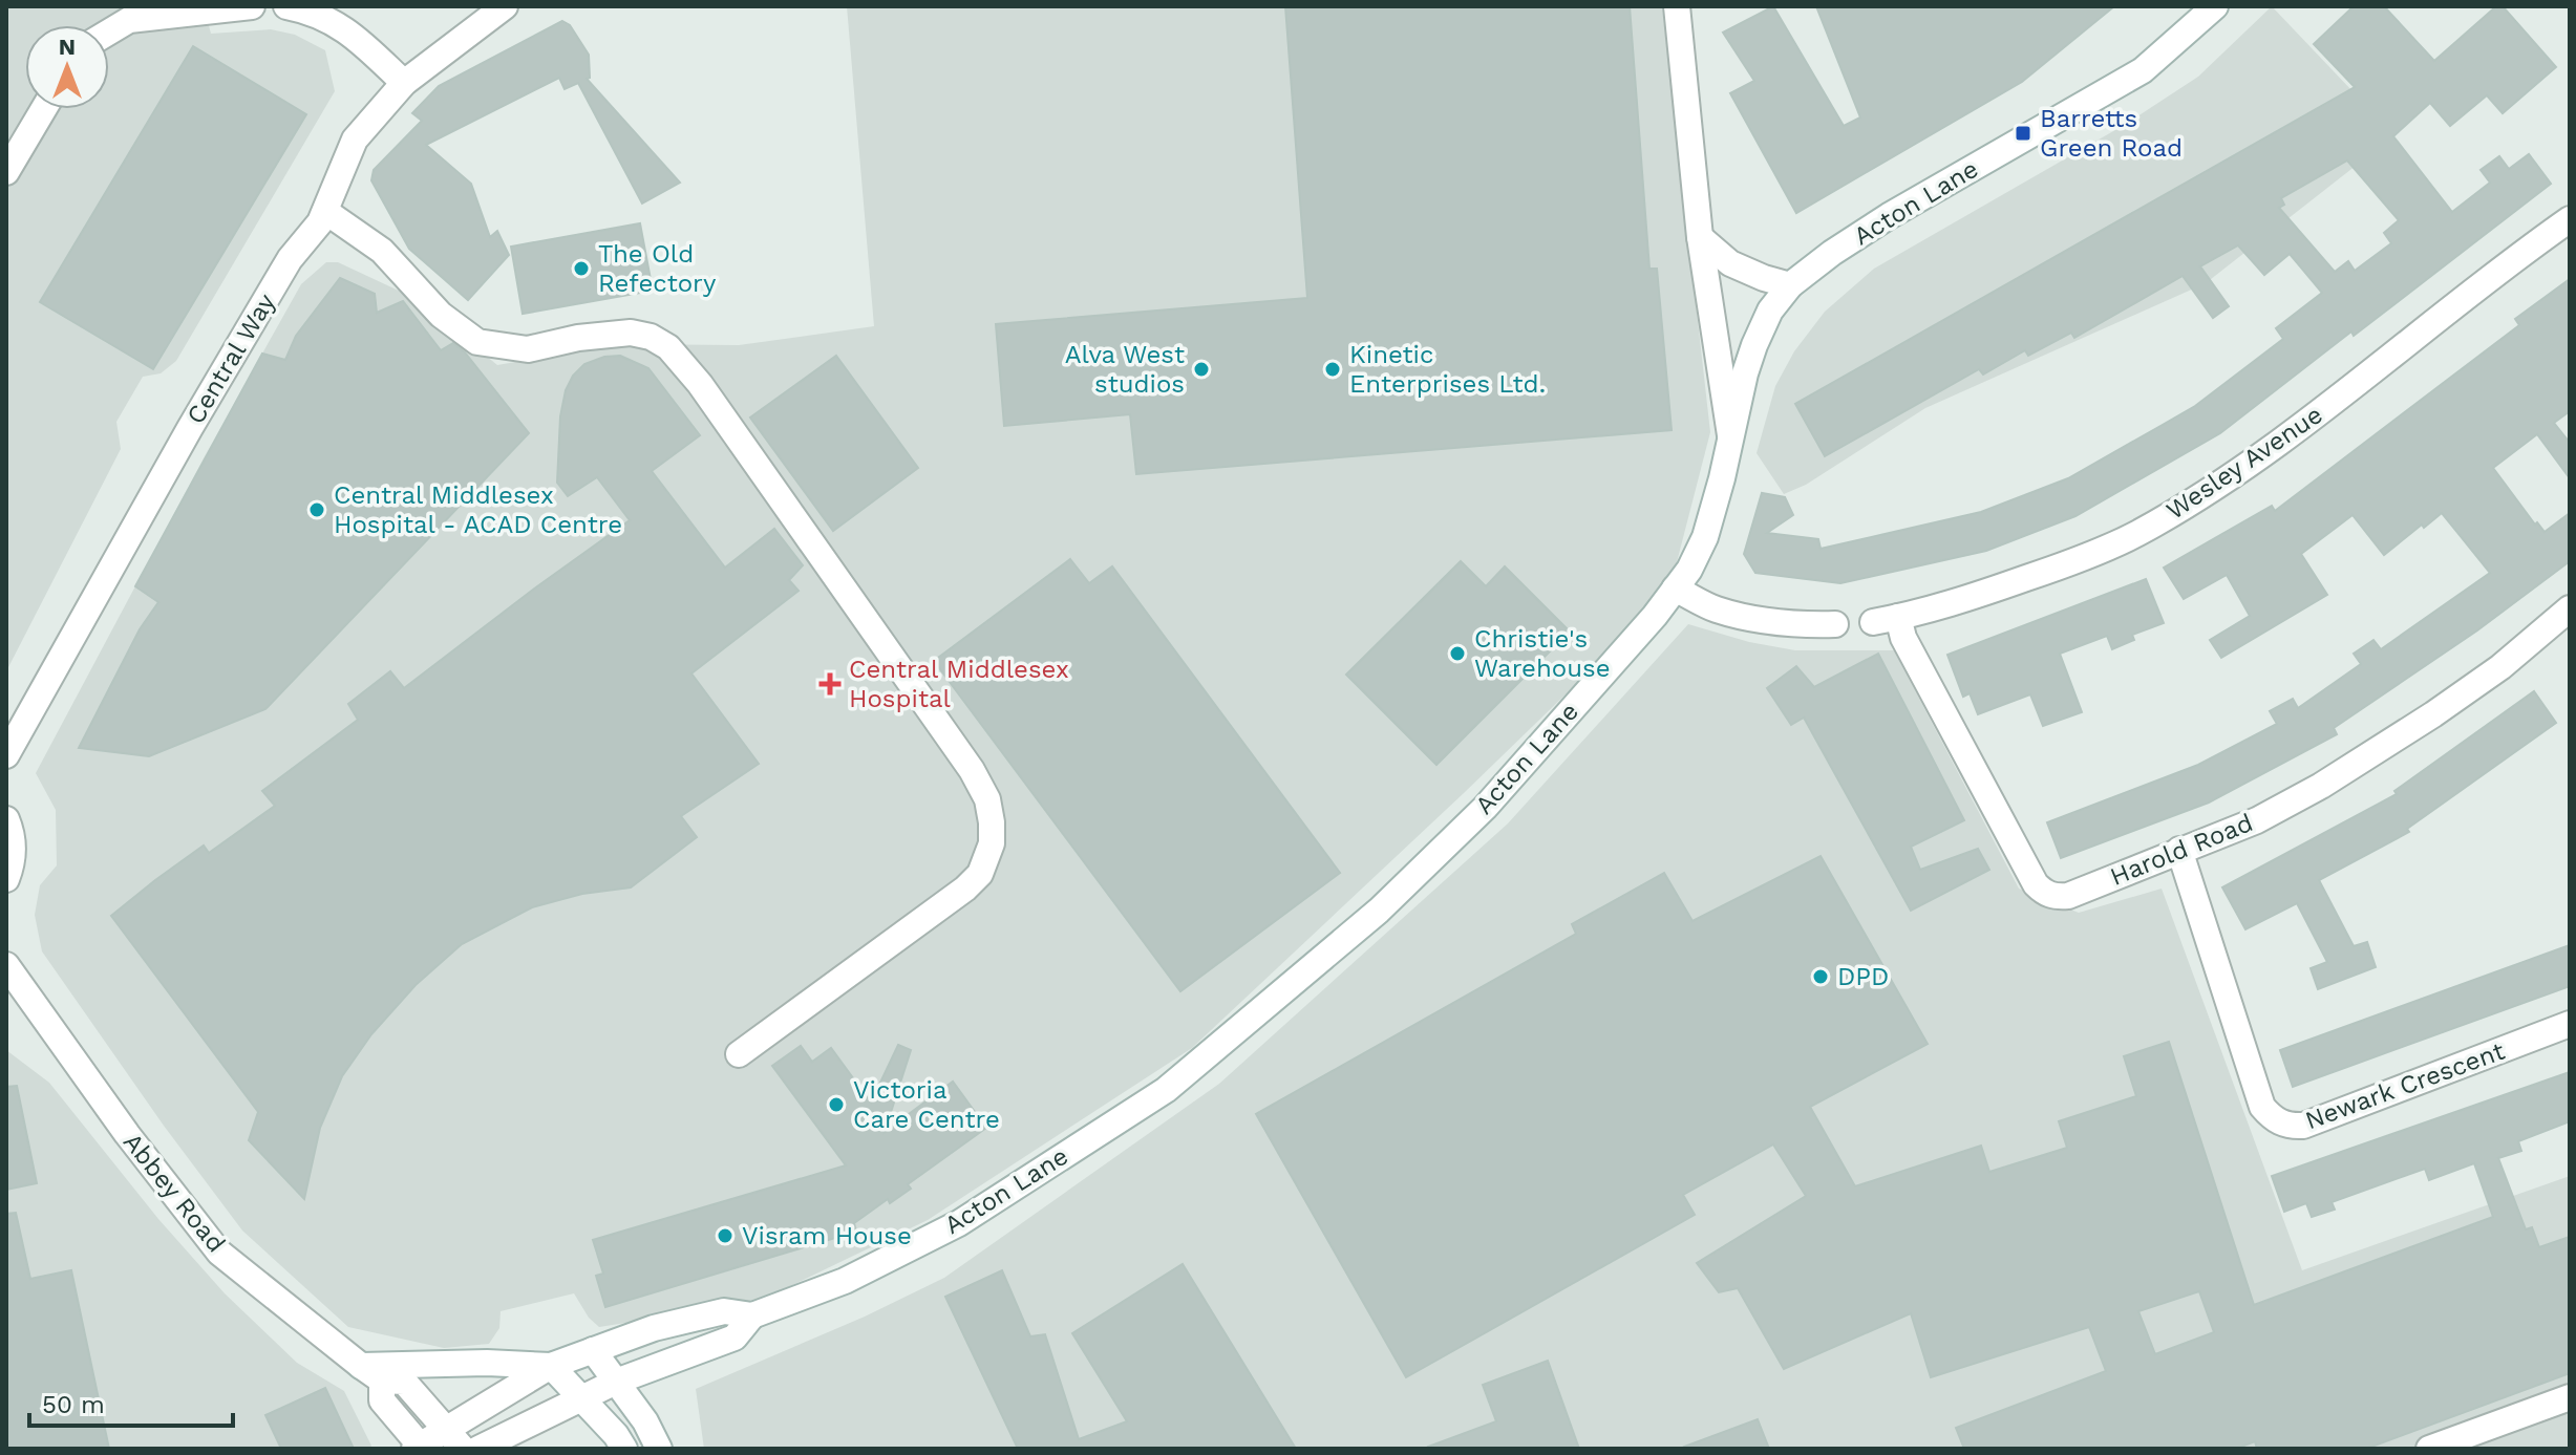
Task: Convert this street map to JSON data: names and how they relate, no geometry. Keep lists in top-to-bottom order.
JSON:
{
  "streets": {
    "street": [
      "Acton Lane",
      "Central Way",
      "Wesley Avenue",
      "Harold Road",
      "Newark Crescent",
      "Abbey Road"
    ]
  },
  "crossings": [
    ["Wesley Avenue", "Harold Road"],
    ["Harold Road", "Newark Crescent"]
  ],
  "places": {
    "transit": ["Barretts Green Road"],
    "other": [
      "The Old Refectory",
      "Alva West studios",
      "Kinetic Enterprises Ltd.",
      "Central Middlesex Hospital - ACAD Centre",
      "Christie's Warehouse",
      "DPD",
      "Victoria Care Centre",
      "Visram House"
    ],
    "health": ["Central Middlesex Hospital"]
  },
  "scale_bar": "50 m",
  "north": "top"
}
